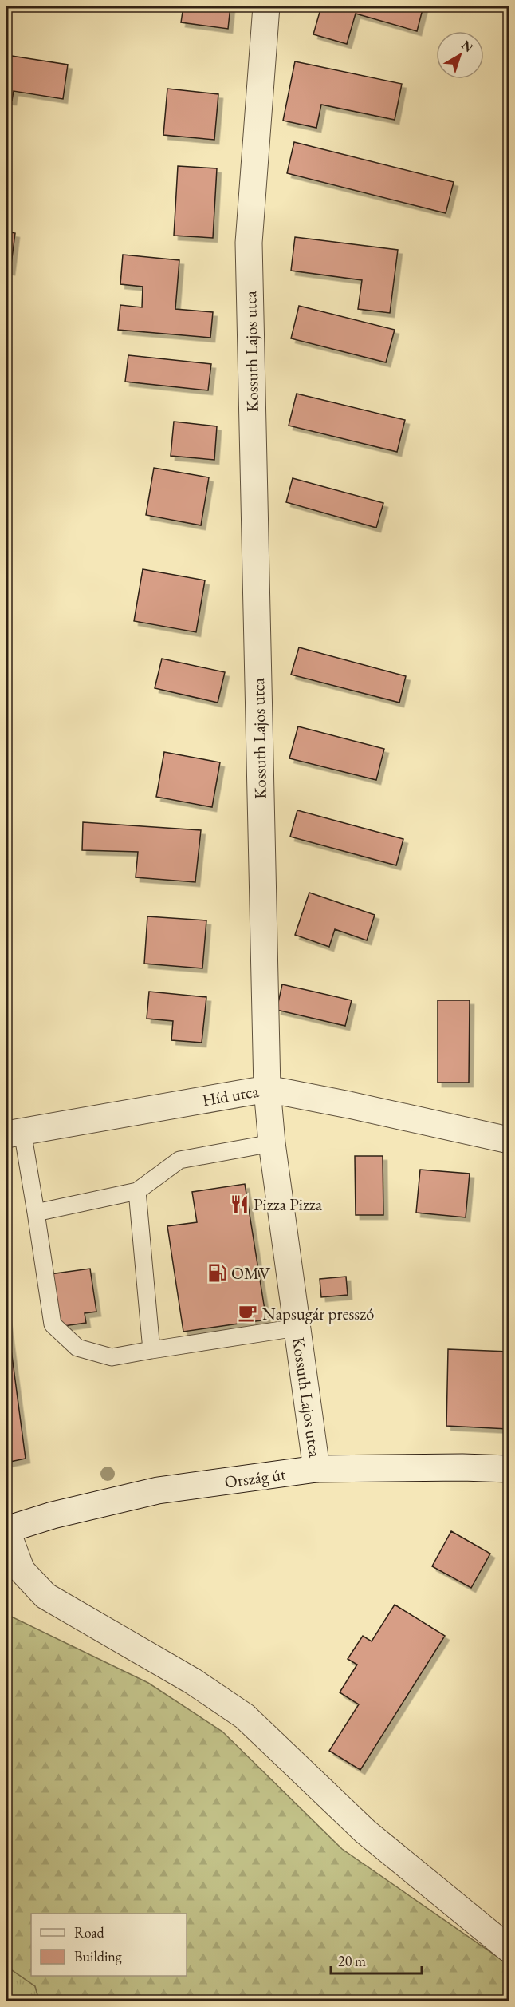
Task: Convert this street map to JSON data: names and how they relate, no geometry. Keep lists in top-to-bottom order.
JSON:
{
  "streets": {
    "street": ["Kossuth Lajos utca", "Híd utca", "Ország út"]
  },
  "crossings": [
    ["Kossuth Lajos utca", "Híd utca"],
    ["Kossuth Lajos utca", "Ország út"]
  ],
  "places": {
    "restaurant": ["Pizza Pizza"],
    "fuel station": ["OMV"],
    "cafe": ["Napsugár presszó"]
  },
  "legend": ["Road", "Building"],
  "scale_bar": "20 m",
  "north": "top right"
}
